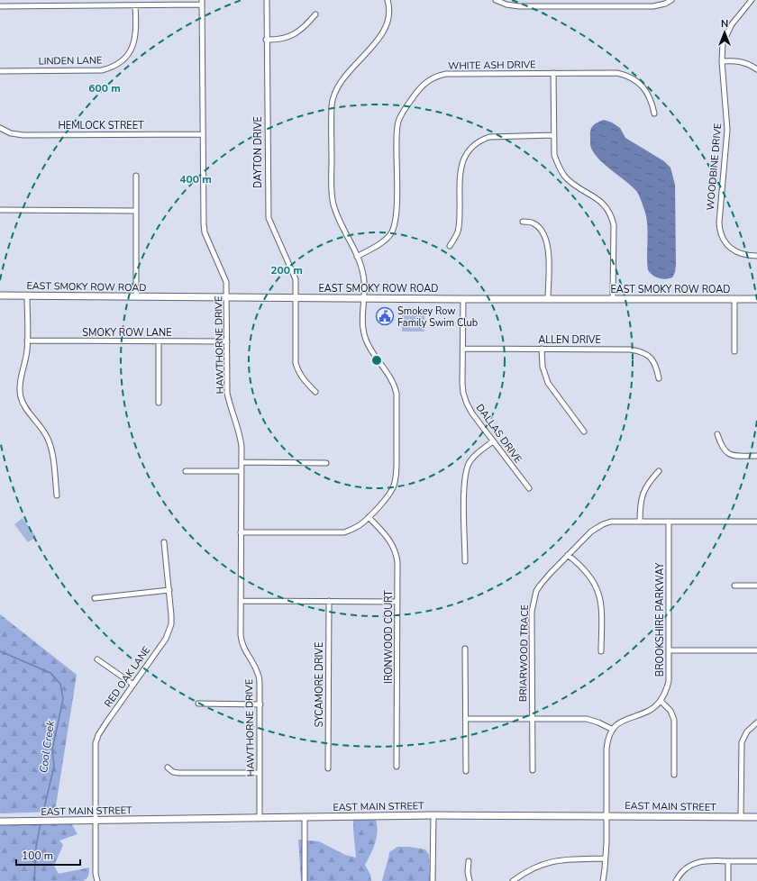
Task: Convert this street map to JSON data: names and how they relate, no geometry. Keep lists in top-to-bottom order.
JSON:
{
  "streets": {
    "street": [
      "LINDEN LANE",
      "WHITE ASH DRIVE",
      "HEMLOCK STREET",
      "DAYTON DRIVE",
      "WOODBINE DRIVE",
      "EAST SMOKY ROW ROAD",
      "SMOKY ROW LANE",
      "ALLEN DRIVE",
      "HAWTHORNE DRIVE",
      "DALLAS DRIVE",
      "BROOKSHIRE PARKWAY",
      "IRONWOOD COURT",
      "BRIARWOOD TRACE",
      "RED OAK LANE",
      "SYCAMORE DRIVE",
      "EAST MAIN STREET"
    ]
  },
  "crossings": [
    ["HEMLOCK STREET", "HAWTHORNE DRIVE"],
    ["DAYTON DRIVE", "EAST SMOKY ROW ROAD"],
    ["EAST SMOKY ROW ROAD", "HAWTHORNE DRIVE"],
    ["EAST SMOKY ROW ROAD", "DALLAS DRIVE"],
    ["SMOKY ROW LANE", "HAWTHORNE DRIVE"],
    ["ALLEN DRIVE", "DALLAS DRIVE"],
    ["HAWTHORNE DRIVE", "EAST MAIN STREET"],
    ["BROOKSHIRE PARKWAY", "BRIARWOOD TRACE"],
    ["RED OAK LANE", "EAST MAIN STREET"]
  ],
  "water": ["Cool Creek"],
  "places": {
    "public building": ["Smokey Row Family Swim Club"]
  },
  "scale_bar": "100 m",
  "north": "top",
  "rings": ["600 m", "400 m", "200 m"]
}
